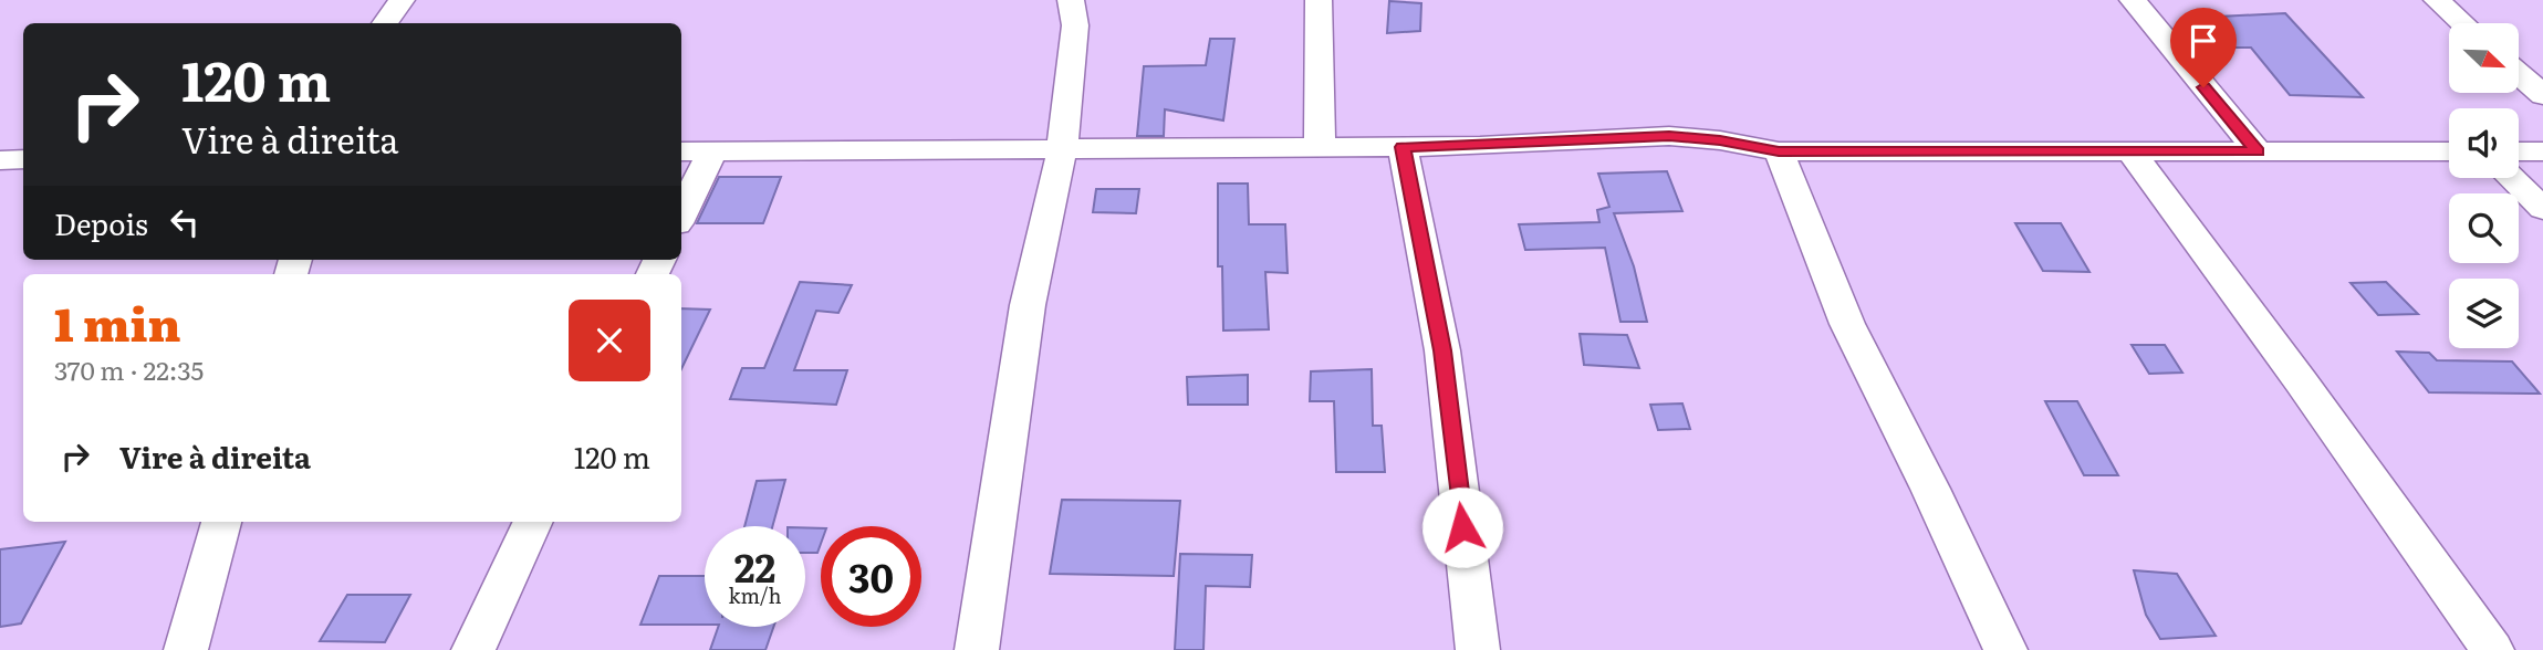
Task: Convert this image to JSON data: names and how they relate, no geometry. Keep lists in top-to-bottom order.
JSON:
{
  "north": "bottom right",
  "page": {
    "turn": ["120 m", "Vire à direita"],
    "then": "Depois",
    "heading": ["1 min", "370 m · 22:35"],
    "list": [
      {
        "name": "Vire à direita",
        "value": "120 m"
      }
    ],
    "speed": "22 km/h",
    "limit": "30"
  }
}
